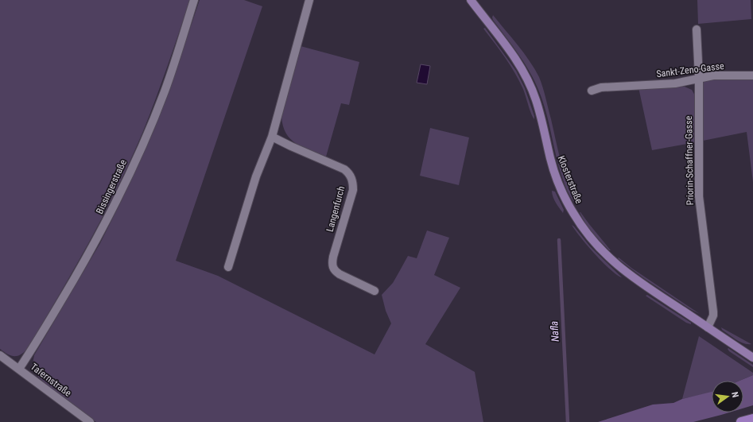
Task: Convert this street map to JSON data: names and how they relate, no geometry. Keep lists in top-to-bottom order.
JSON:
{
  "streets": {
    "main road": ["Klosterstraße"],
    "street": [
      "Sankt-Zeno-Gasse",
      "Priorin-Schaffner-Gasse",
      "Bissingerstraße",
      "Langenfurch",
      "Tafernstraße"
    ]
  },
  "crossings": [
    ["Sankt-Zeno-Gasse", "Priorin-Schaffner-Gasse"],
    ["Priorin-Schaffner-Gasse", "Klosterstraße"],
    ["Bissingerstraße", "Tafernstraße"]
  ],
  "water": ["Nafla"],
  "north": "right"
}
